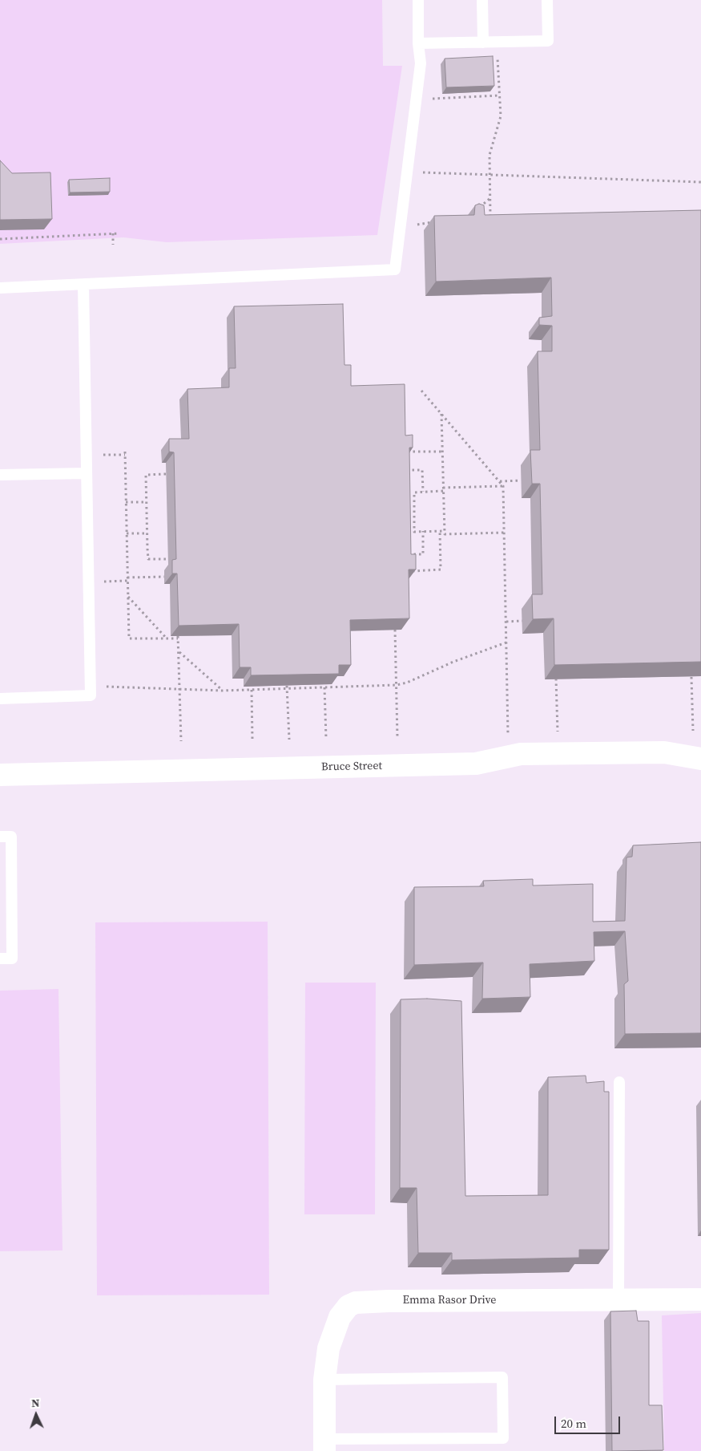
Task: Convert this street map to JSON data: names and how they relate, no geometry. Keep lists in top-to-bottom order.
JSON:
{
  "streets": {
    "street": ["Bruce Street", "Emma Rasor Drive"]
  },
  "scale_bar": "20 m",
  "north": "top"
}
